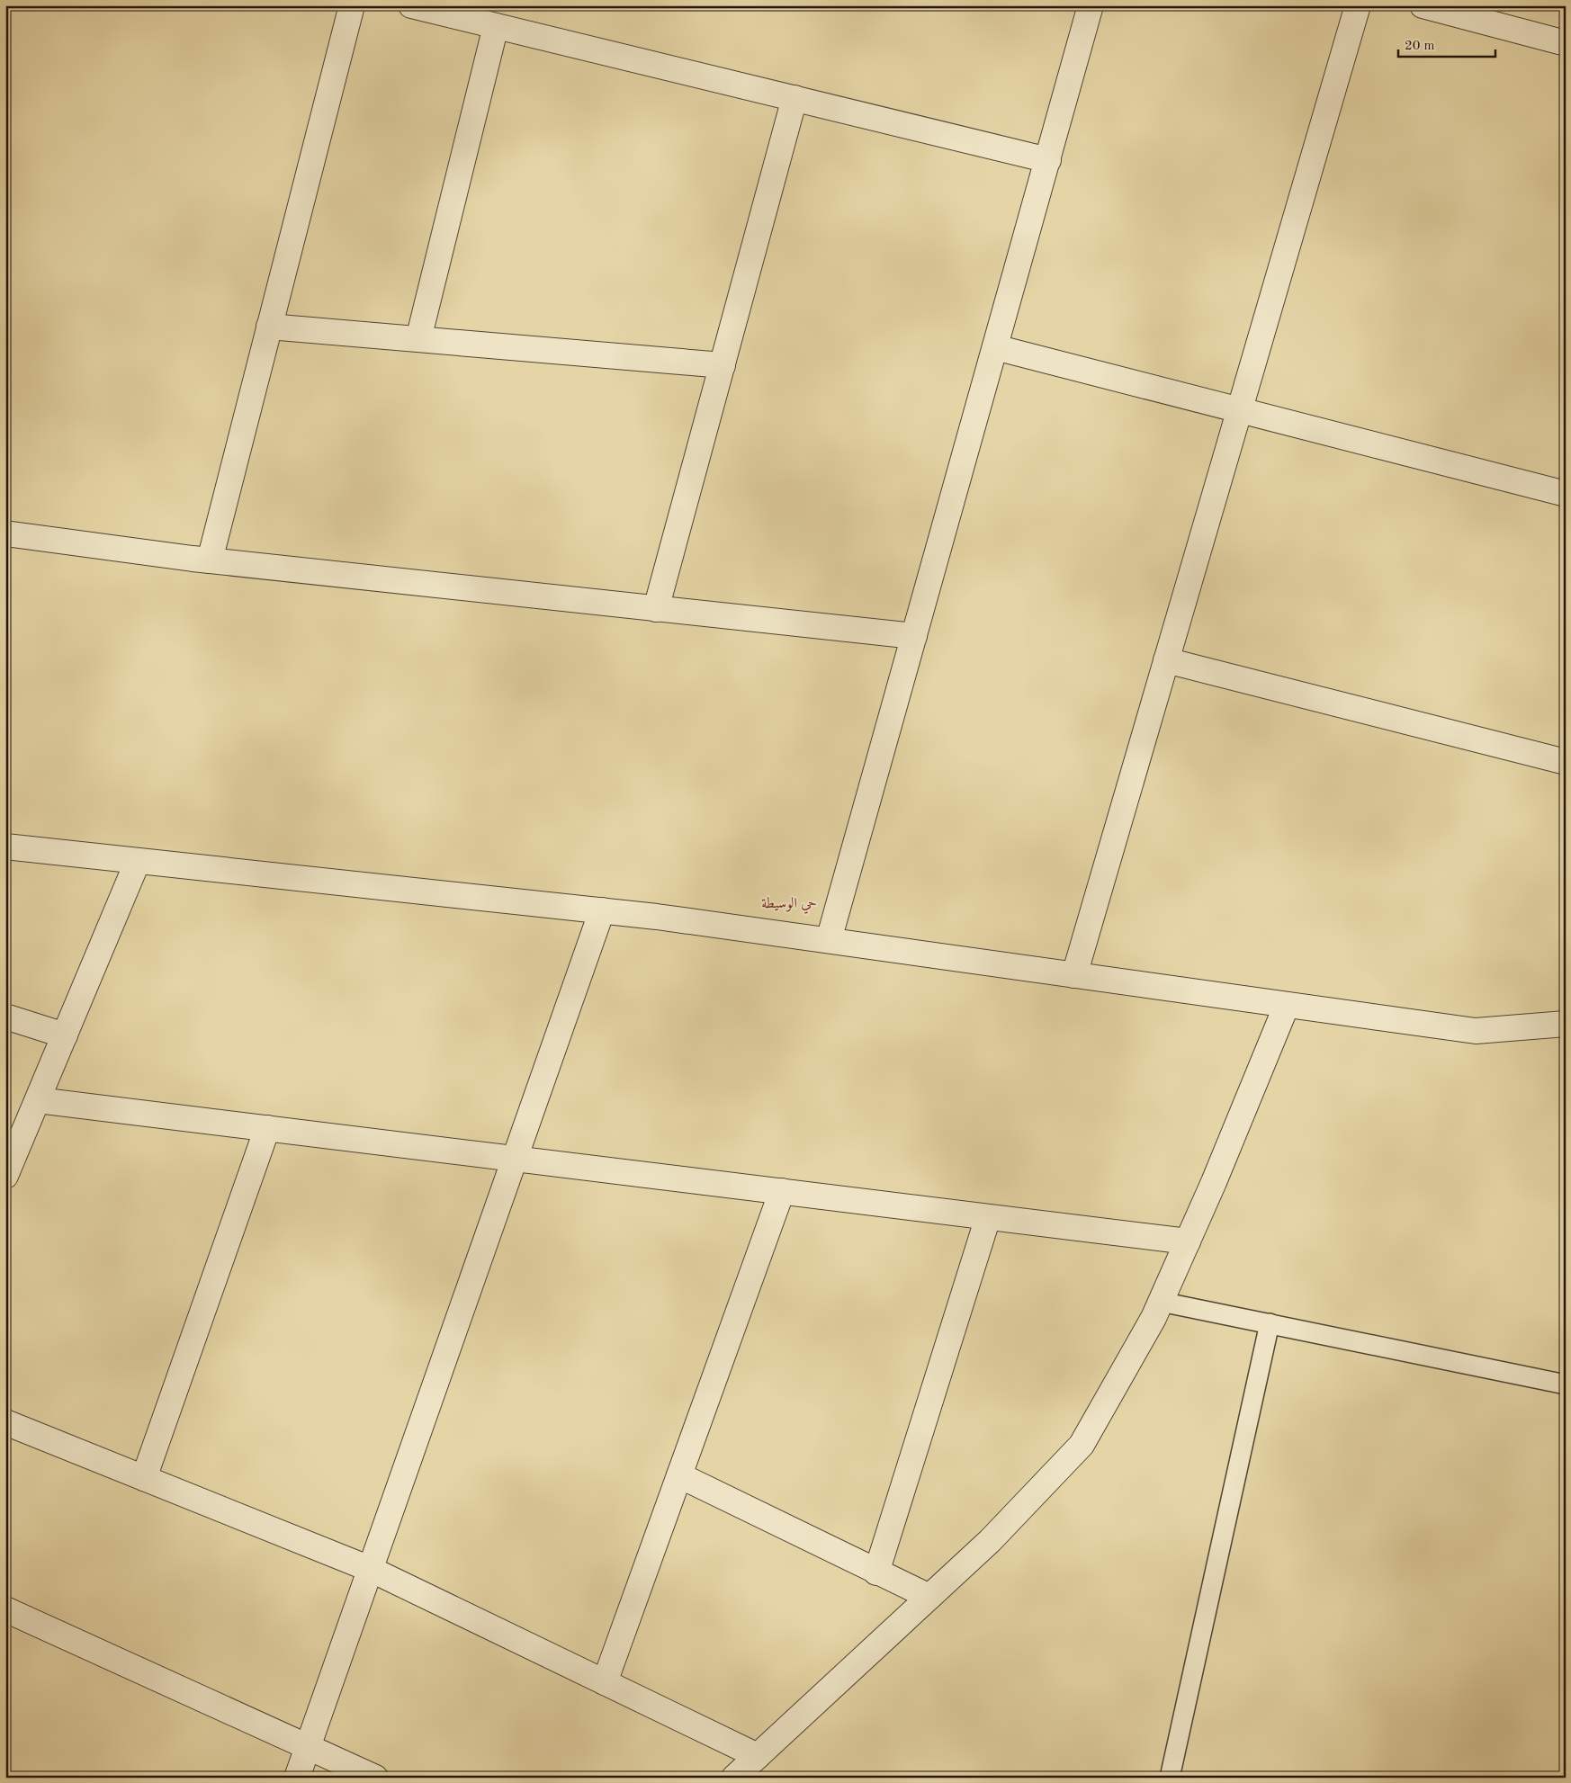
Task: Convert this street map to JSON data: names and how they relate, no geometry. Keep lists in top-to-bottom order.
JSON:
{
  "districts": ["حي الوسيطة"],
  "scale_bar": "20 m"
}
